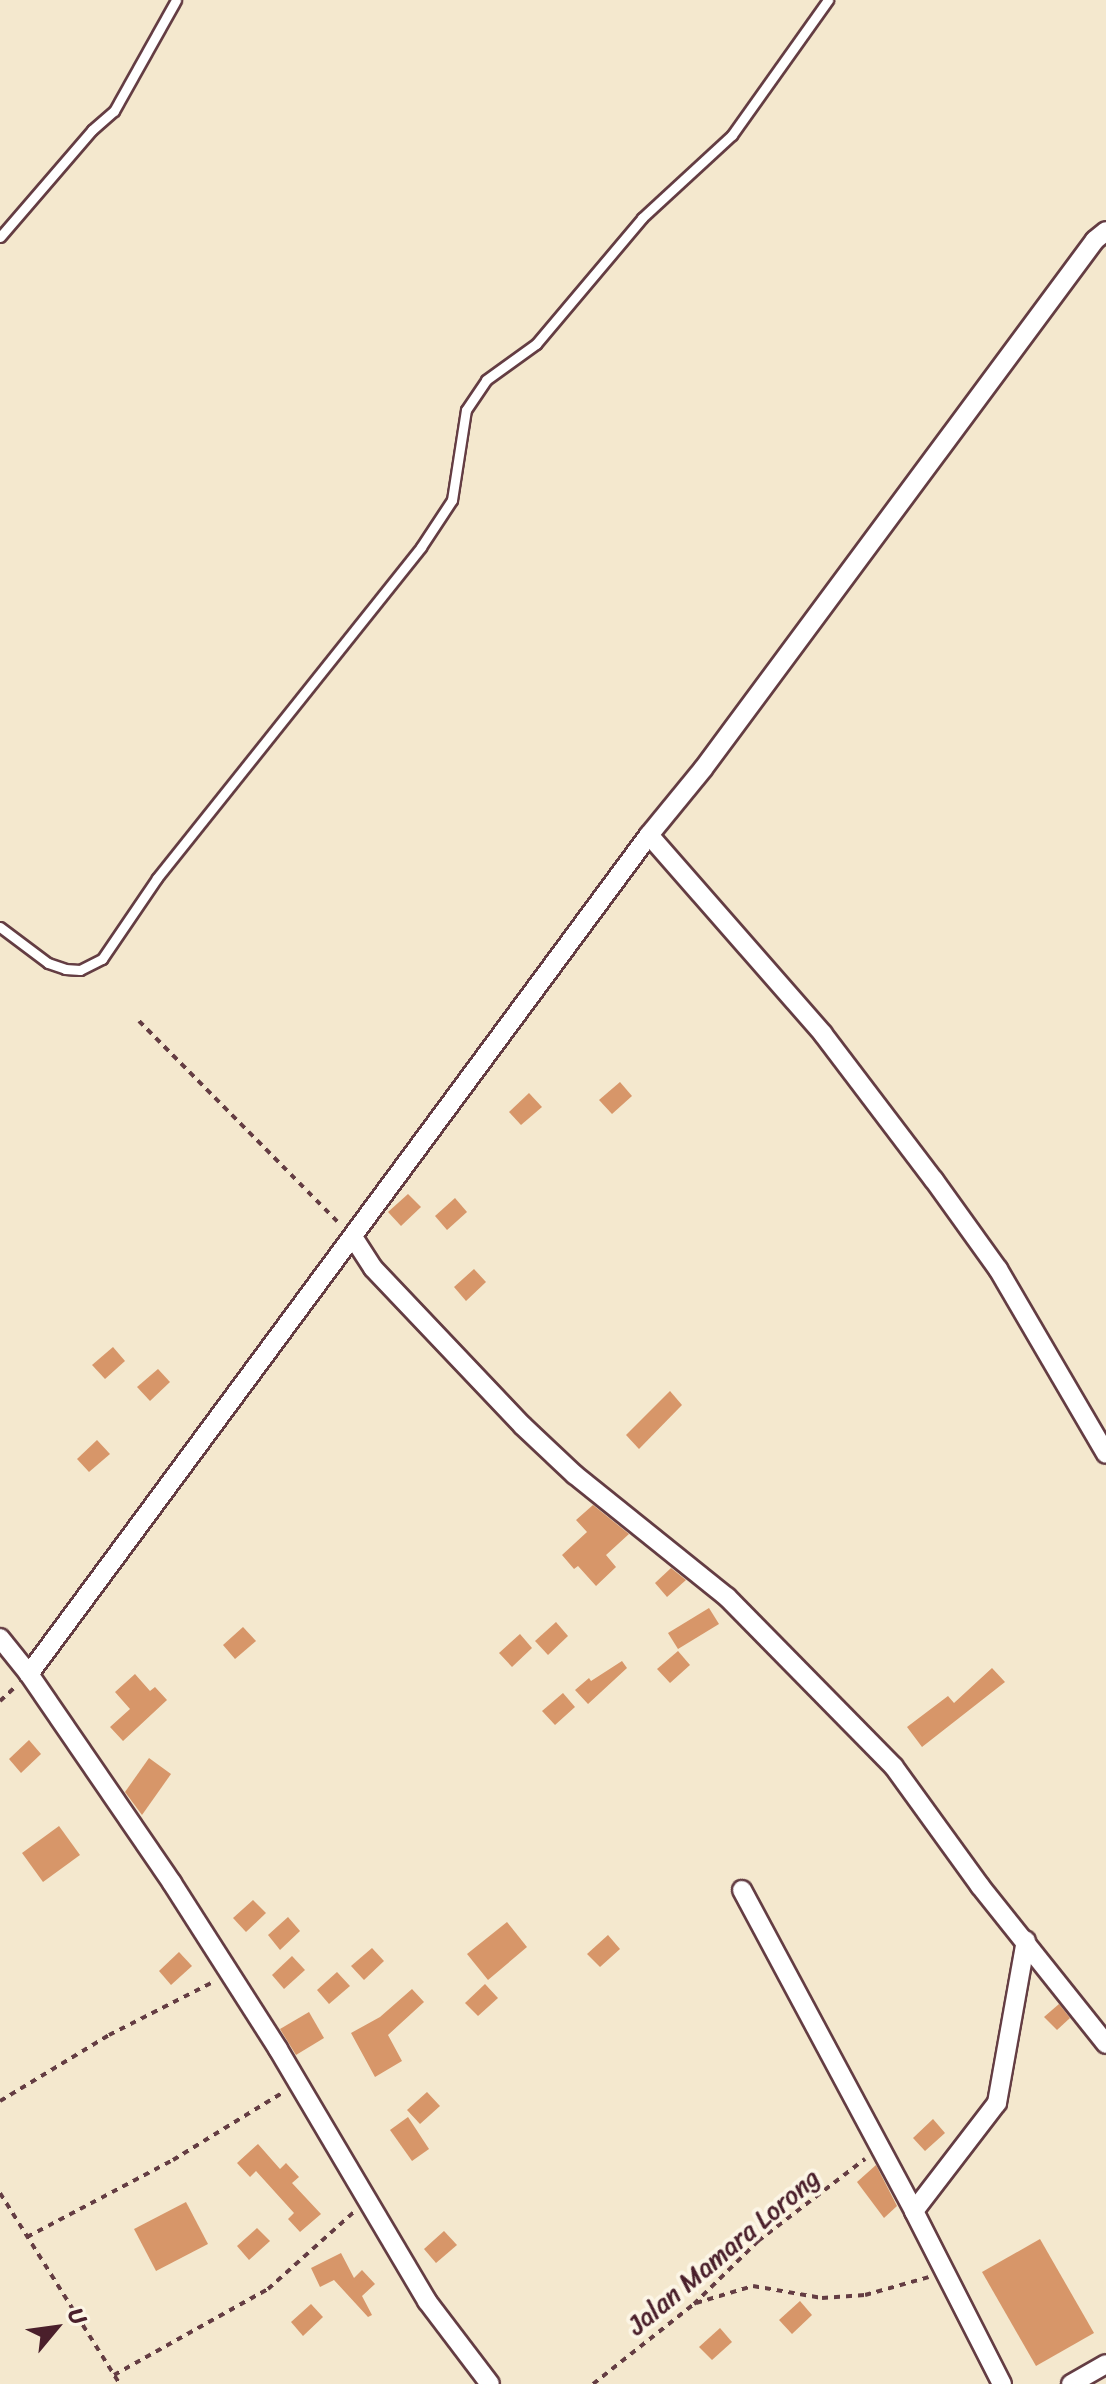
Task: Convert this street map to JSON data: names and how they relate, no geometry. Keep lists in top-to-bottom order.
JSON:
{
  "streets": {
    "path": ["Jalan Mamara Lorong"]
  },
  "north": "top right"
}
